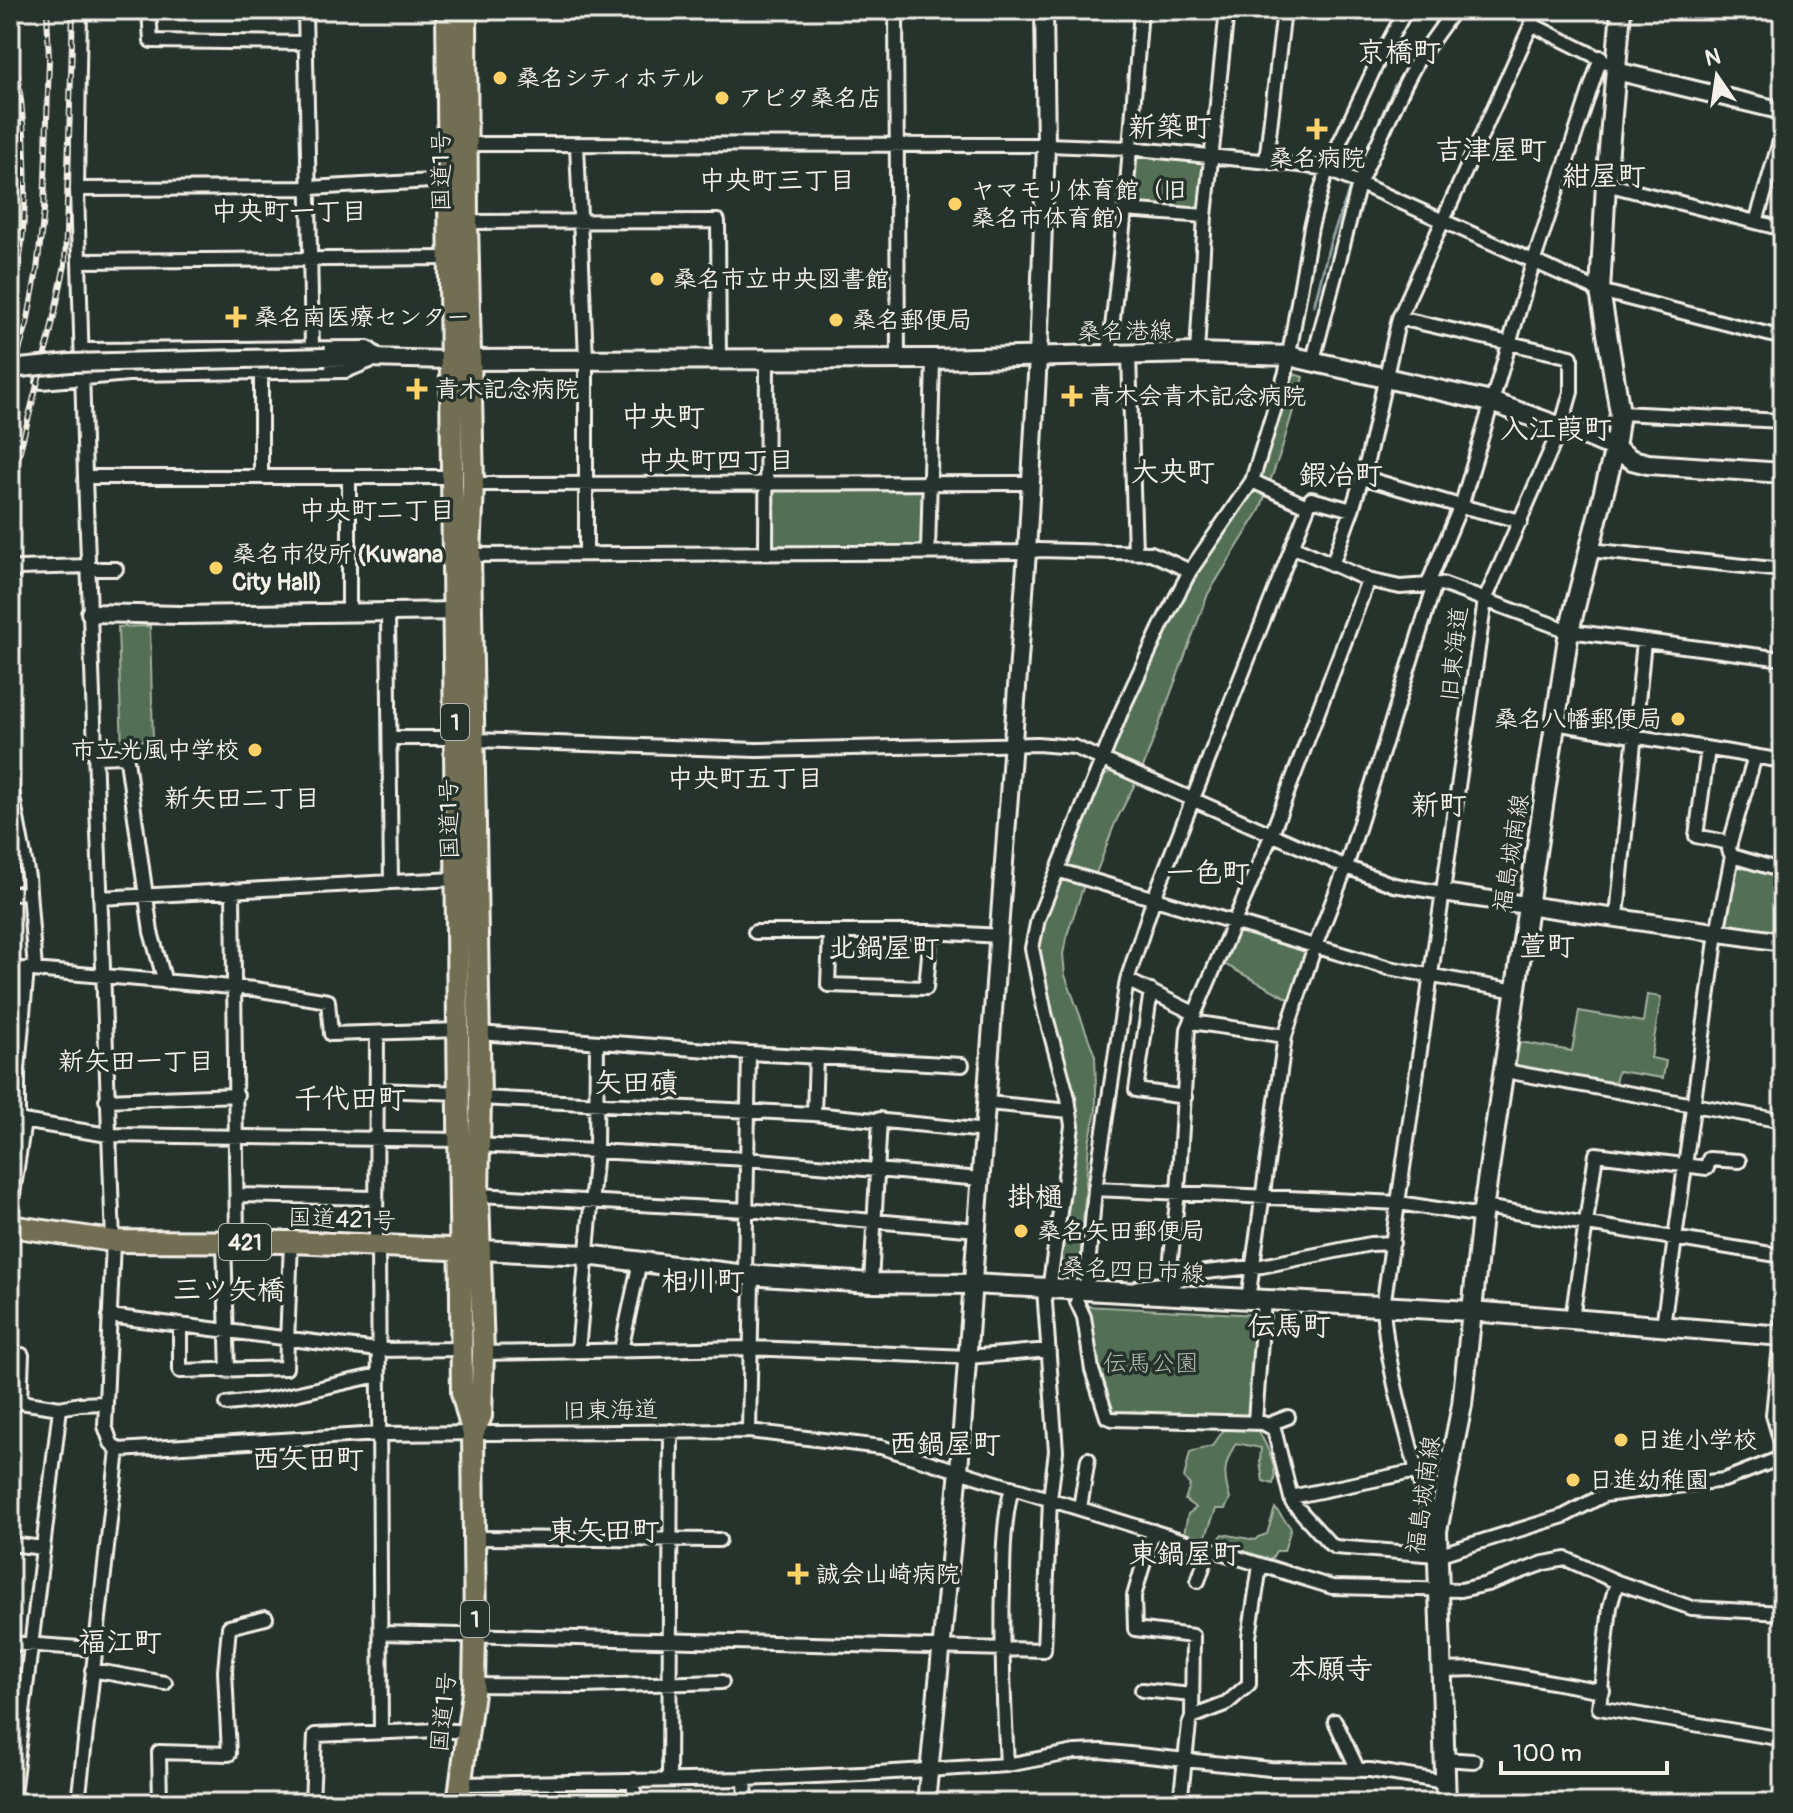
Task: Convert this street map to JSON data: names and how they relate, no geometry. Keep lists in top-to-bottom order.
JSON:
{
  "streets": {
    "highway": [
      "国道1号",
      "1",
      "国道421号",
      "421"
    ],
    "main road": ["桑名港線", "福島城南線", "桑名四日市線"],
    "street": ["旧東海道"]
  },
  "crossings": [
    ["国道1号", "桑名港線"],
    ["国道1号", "旧東海道"],
    ["国道1号", "国道421号"],
    ["国道1号", "桑名四日市線"],
    ["桑名港線", "福島城南線"],
    ["旧東海道", "福島城南線"],
    ["旧東海道", "桑名四日市線"],
    ["福島城南線", "桑名四日市線"],
    ["国道421号", "桑名四日市線"]
  ],
  "districts": [
    "京橋町",
    "新築町",
    "吉津屋町",
    "紺屋町",
    "中央町三丁目",
    "中央町一丁目",
    "中央町",
    "入江葭町",
    "中央町四丁目",
    "大央町",
    "鍜冶町",
    "中央町二丁目",
    "中央町五丁目",
    "新矢田二丁目",
    "新町",
    "一色町",
    "萱町",
    "北鍋屋町",
    "新矢田一丁目",
    "矢田磧",
    "千代田町",
    "掛樋",
    "相川町",
    "三ツ矢橋",
    "伝馬町",
    "西鍋屋町",
    "西矢田町",
    "東矢田町",
    "東鍋屋町",
    "福江町",
    "本願寺"
  ],
  "parks": ["伝馬公園"],
  "places": {
    "other": [
      "桑名シティホテル",
      "アピタ桑名店",
      "ヤマモリ体育館（旧 桑名市体育館）",
      "桑名市立中央図書館",
      "桑名郵便局",
      "桑名市役所 (Kuwana City Hall)",
      "桑名八幡郵便局",
      "市立光風中学校",
      "桑名矢田郵便局",
      "日進小学校",
      "日進幼稚園"
    ],
    "health": [
      "桑名病院",
      "桑名南医療センター",
      "青木記念病院",
      "青木会青木記念病院",
      "誠会山崎病院"
    ]
  },
  "scale_bar": "100 m",
  "north": "top"
}
